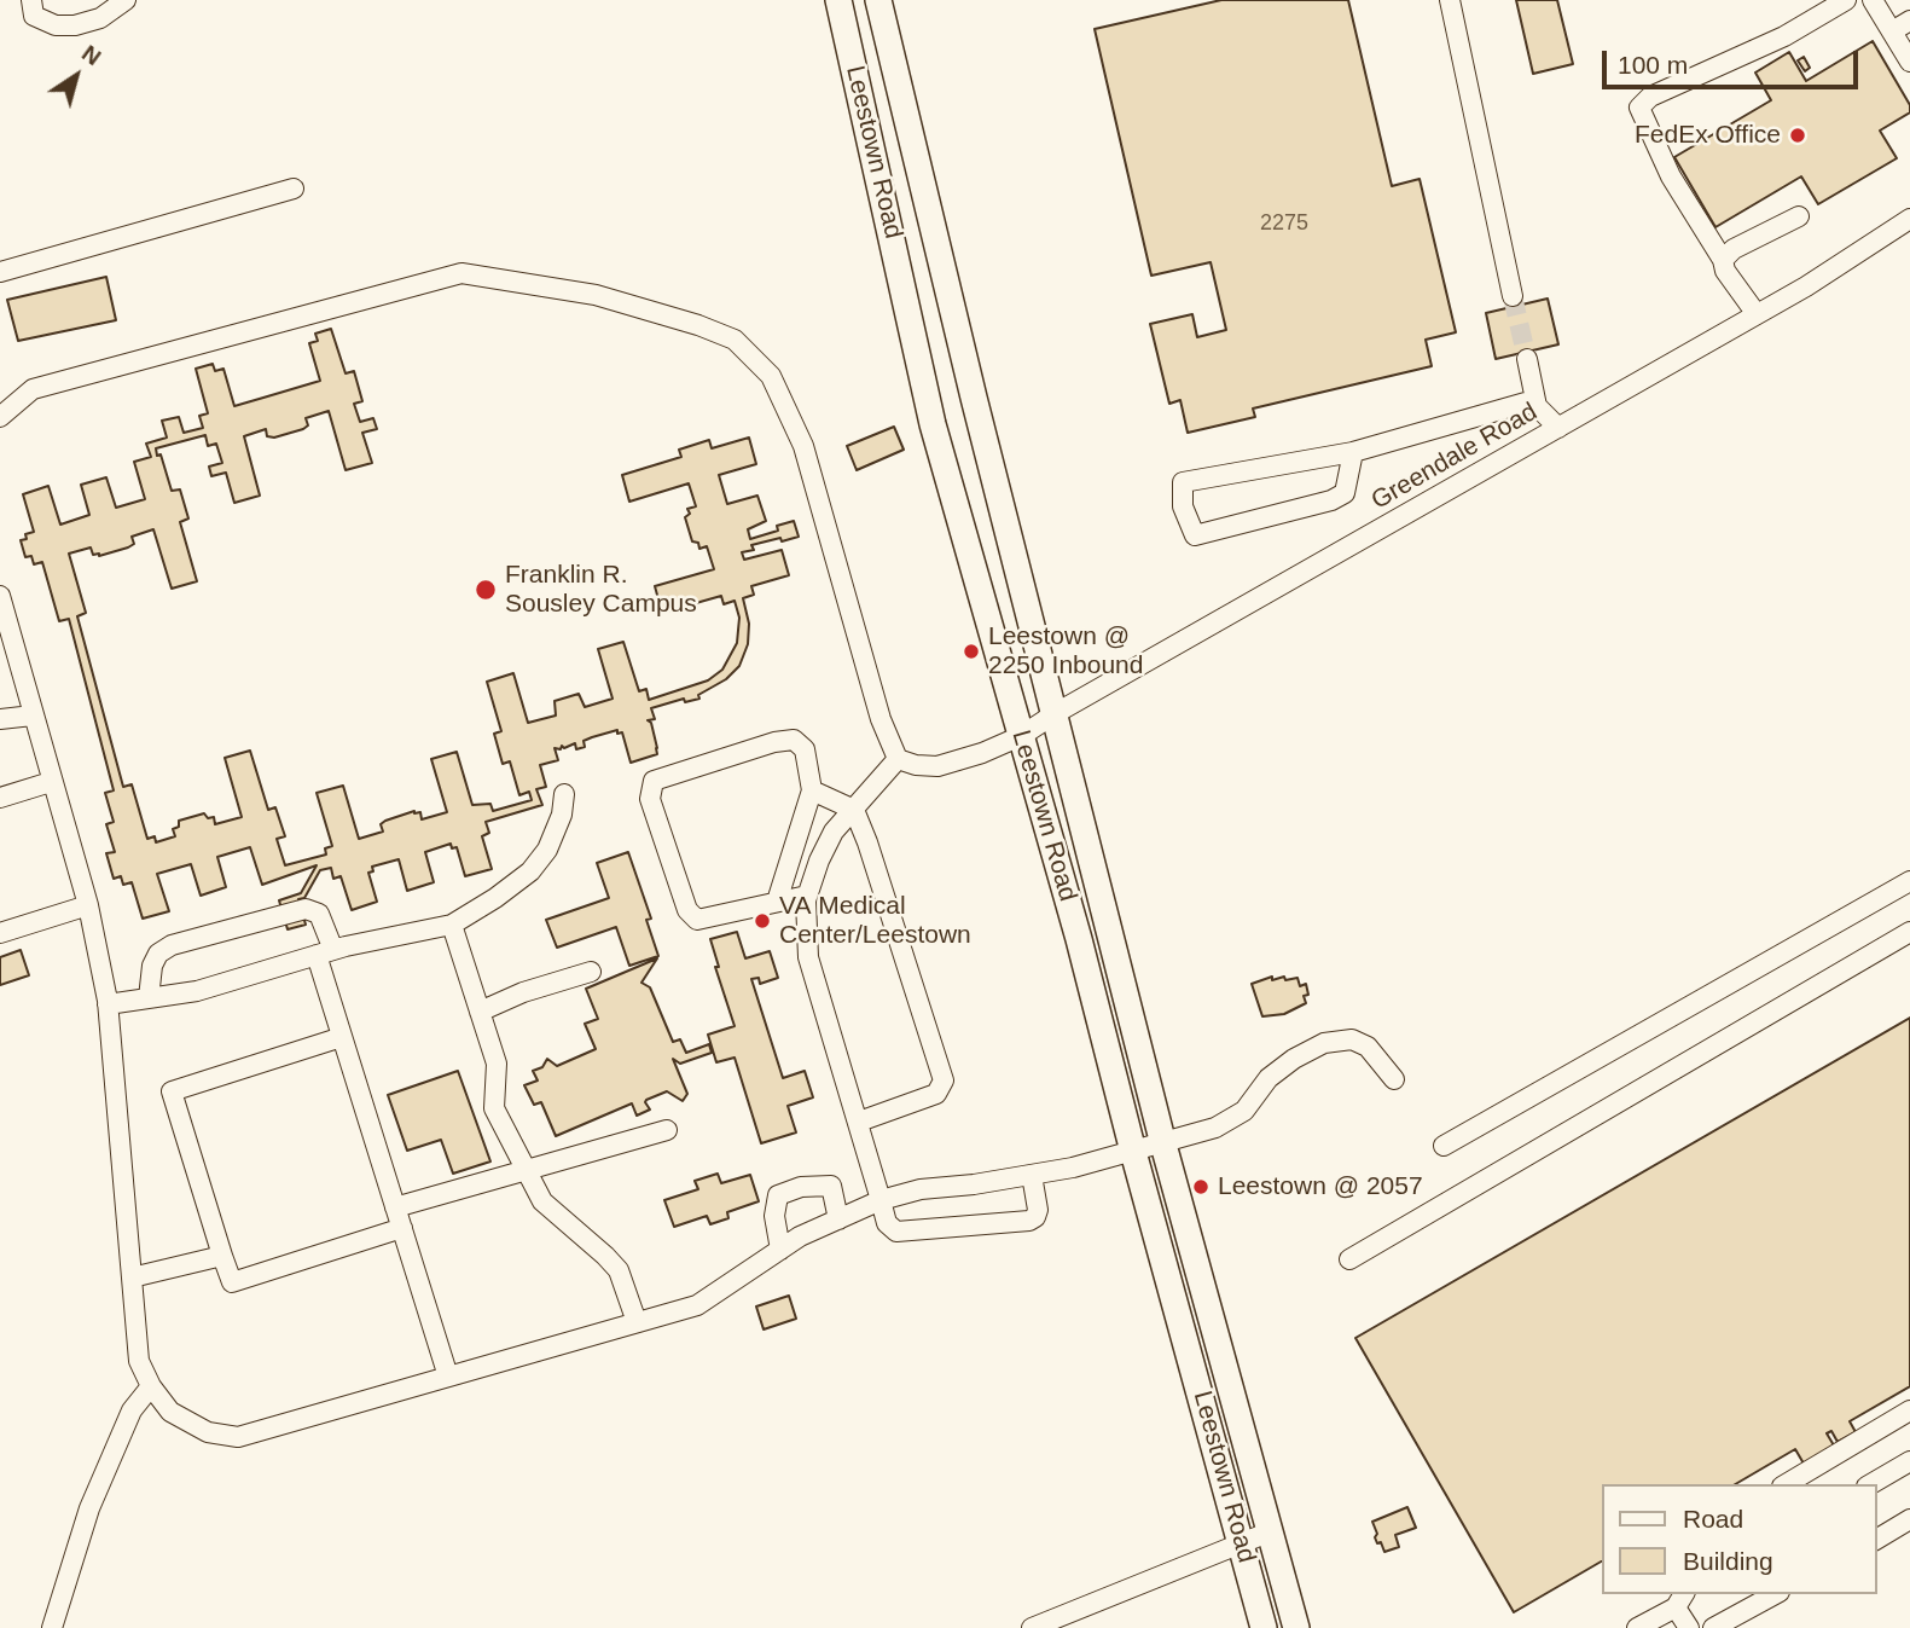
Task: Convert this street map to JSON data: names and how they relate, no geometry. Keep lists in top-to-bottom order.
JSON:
{
  "streets": {
    "main road": ["Leestown Road"],
    "street": ["Greendale Road"]
  },
  "crossings": [
    ["Leestown Road", "Greendale Road"]
  ],
  "places": [
    "FedEx Office",
    "Franklin R. Sousley Campus",
    "Leestown @ 2250 Inbound",
    "VA Medical Center/Leestown",
    "Leestown @ 2057"
  ],
  "house_numbers": ["2275"],
  "legend": ["Road", "Building"],
  "scale_bar": "100 m",
  "north": "top right"
}
